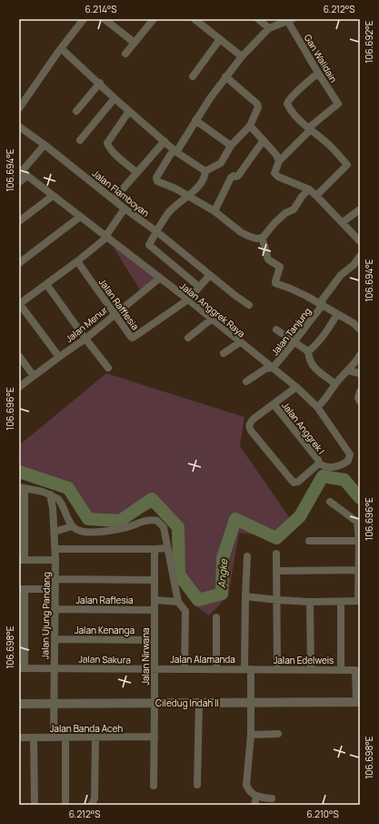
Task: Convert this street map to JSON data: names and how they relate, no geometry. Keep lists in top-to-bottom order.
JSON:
{
  "streets": {
    "street": [
      "Gan Walidain",
      "Jalan Flamboyan",
      "Jalan Rafflesia",
      "Jalan Anggrek Raya",
      "Jalan Menur",
      "Jalan Tanjung",
      "Jalan Anggrek I",
      "Jalan Raflesia",
      "Jalan Ujung Pandang",
      "Jalan Kenanga",
      "Jalan Nirwana",
      "Jalan Sakura",
      "Jalan Alamanda",
      "Jalan Edelweis",
      "Ciledug Indah II",
      "Jalan Banda Aceh"
    ]
  },
  "crossings": [
    ["Jalan Rafflesia", "Jalan Anggrek Raya"],
    ["Jalan Rafflesia", "Jalan Menur"],
    ["Jalan Anggrek Raya", "Jalan Menur"],
    ["Jalan Anggrek Raya", "Jalan Tanjung"],
    ["Jalan Anggrek Raya", "Jalan Anggrek I"],
    ["Jalan Raflesia", "Jalan Ujung Pandang"],
    ["Jalan Raflesia", "Jalan Nirwana"],
    ["Jalan Ujung Pandang", "Jalan Kenanga"],
    ["Jalan Ujung Pandang", "Jalan Sakura"],
    ["Jalan Ujung Pandang", "Ciledug Indah II"],
    ["Jalan Ujung Pandang", "Jalan Banda Aceh"],
    ["Jalan Kenanga", "Jalan Nirwana"],
    ["Jalan Nirwana", "Jalan Sakura"],
    ["Jalan Nirwana", "Jalan Alamanda"],
    ["Jalan Nirwana", "Ciledug Indah II"],
    ["Jalan Nirwana", "Jalan Banda Aceh"],
    ["Jalan Sakura", "Jalan Alamanda"],
    ["Jalan Alamanda", "Jalan Edelweis"],
    ["Jalan Edelweis", "Ciledug Indah II"]
  ],
  "water": ["Angke"],
  "coordinates": [
    "6.214°S",
    "6.212°S",
    "106.692°E",
    "106.694°E",
    "106.696°E",
    "106.698°E",
    "6.210°S"
  ]
}
